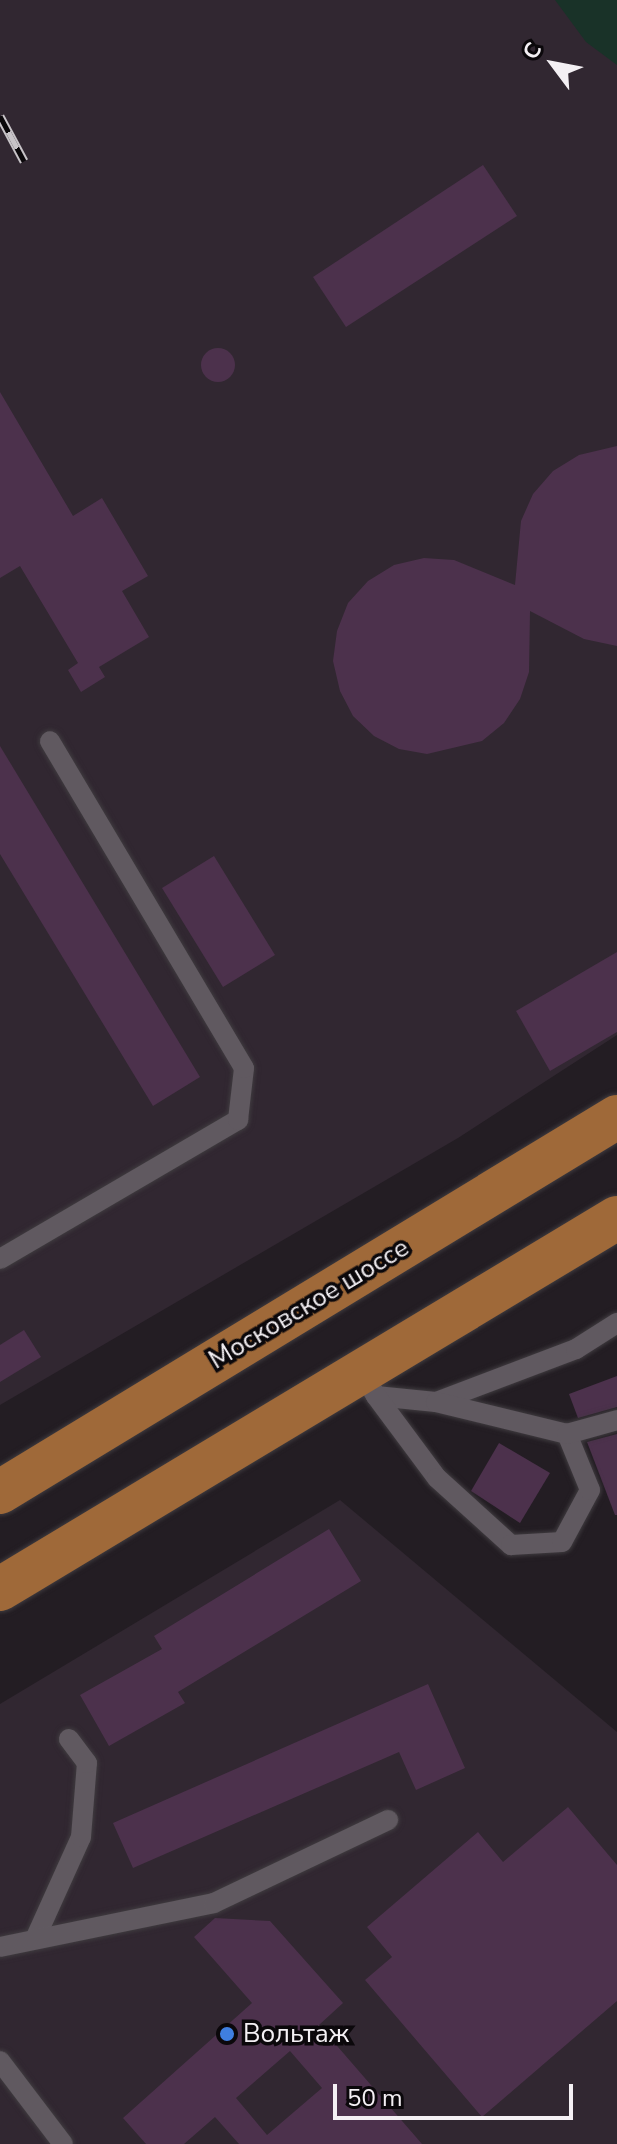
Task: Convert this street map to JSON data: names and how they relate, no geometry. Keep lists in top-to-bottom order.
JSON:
{
  "streets": {
    "main road": ["Московское шоссе"]
  },
  "places": ["Вольтаж"],
  "scale_bar": "50 m",
  "north": "top left"
}
